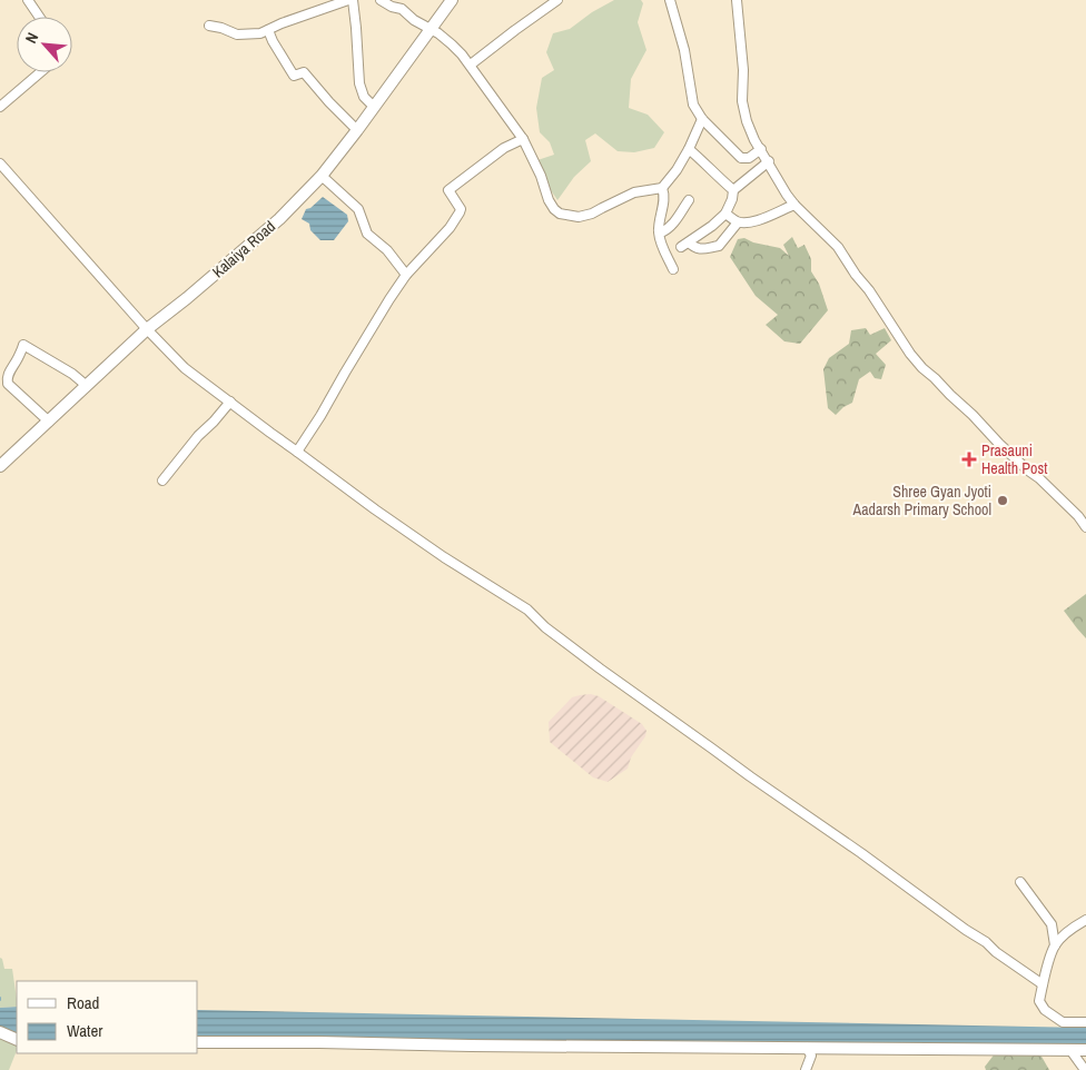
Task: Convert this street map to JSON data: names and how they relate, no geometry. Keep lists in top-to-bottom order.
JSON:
{
  "streets": {
    "main road": ["Kalaiya Road"]
  },
  "places": {
    "health": ["Prasauni Health Post"],
    "other": ["Shree Gyan Jyoti Aadarsh Primary School"]
  },
  "legend": ["Road", "Water"],
  "north": "top left"
}
